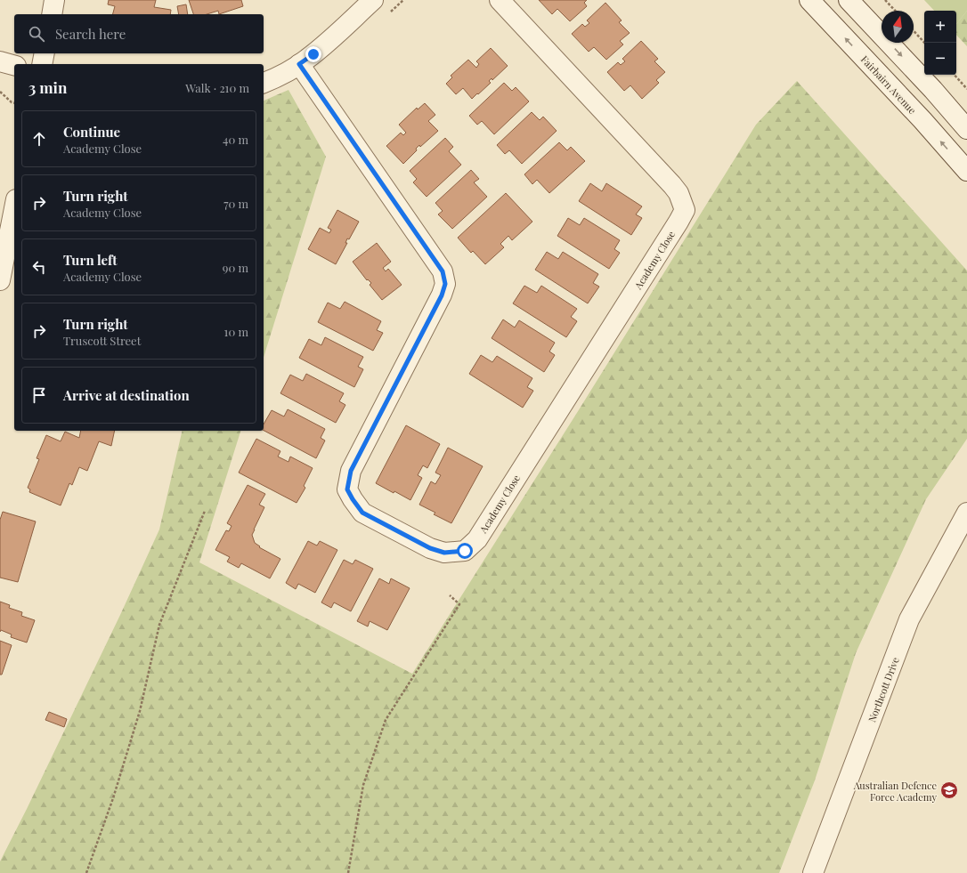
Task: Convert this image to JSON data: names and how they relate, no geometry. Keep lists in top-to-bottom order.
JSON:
{
  "streets": {
    "street": ["Fairbairn Avenue", "Academy Close", "Northcott Drive"]
  },
  "places": {
    "school or university": ["Australian Defence Force Academy"]
  },
  "north": "top",
  "page": {
    "map_buttons": ["+", "−"],
    "search": "Search here",
    "heading": ["3 min", "Walk · 210 m"],
    "list": [
      ["Continue", "Academy Close", "40 m"],
      ["Turn right", "Academy Close", "70 m"],
      ["Turn left", "Academy Close", "90 m"],
      ["Turn right", "Truscott Street", "10 m"],
      "Arrive at destination"
    ]
  }
}
